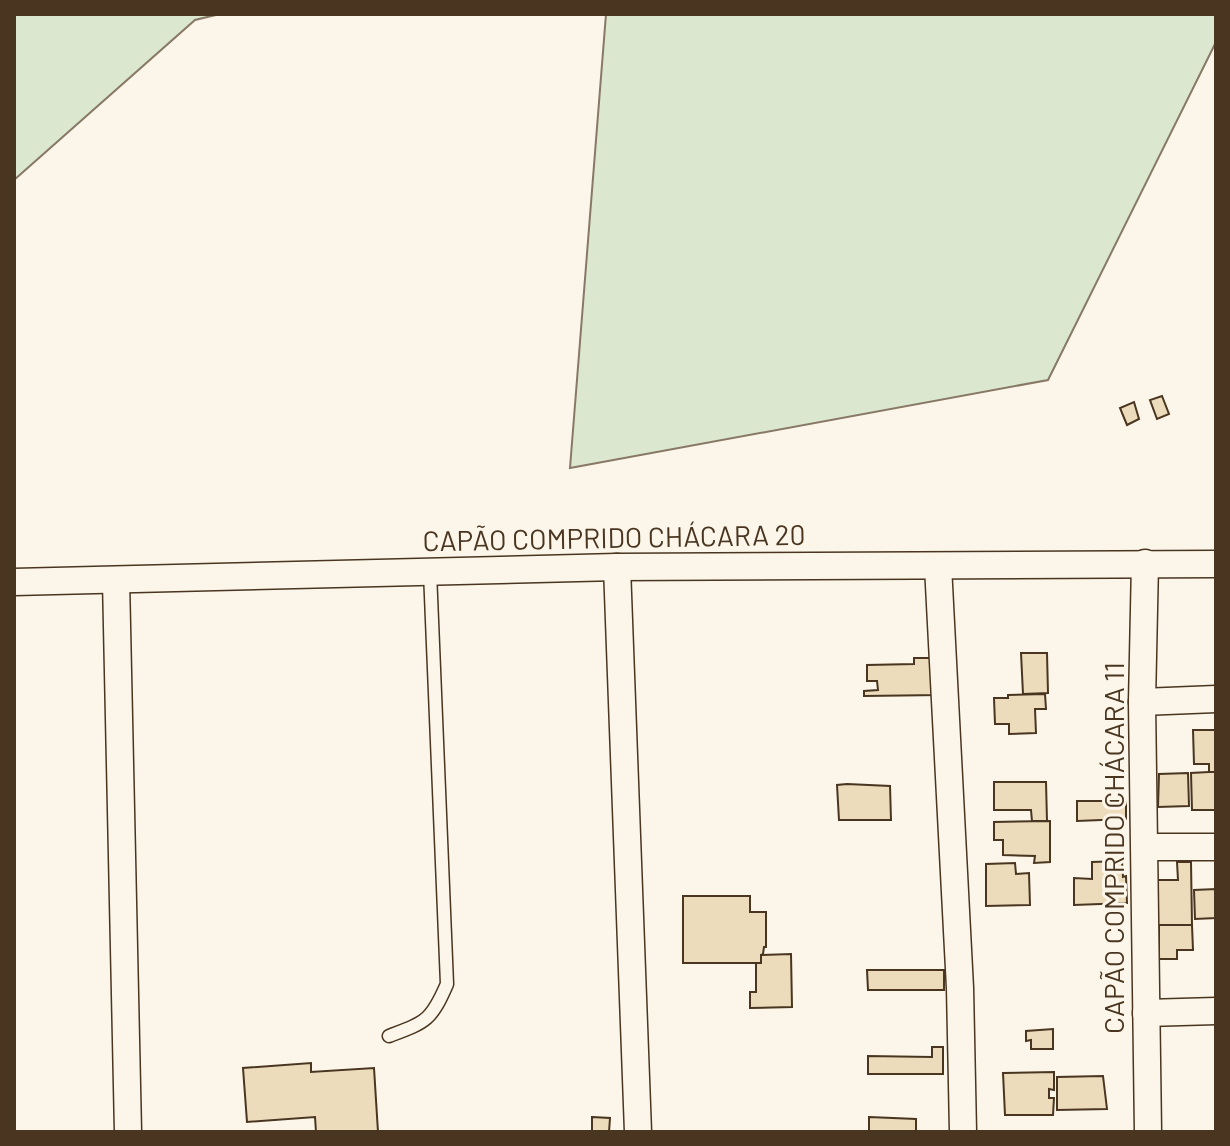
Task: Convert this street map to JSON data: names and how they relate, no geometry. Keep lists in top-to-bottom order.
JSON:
{
  "streets": {
    "street": ["CAPÃO COMPRIDO CHÁCARA 20", "CAPÃO COMPRIDO CHÁCARA 11"]
  },
  "crossings": [
    ["CAPÃO COMPRIDO CHÁCARA 20", "CAPÃO COMPRIDO CHÁCARA 11"]
  ]
}
